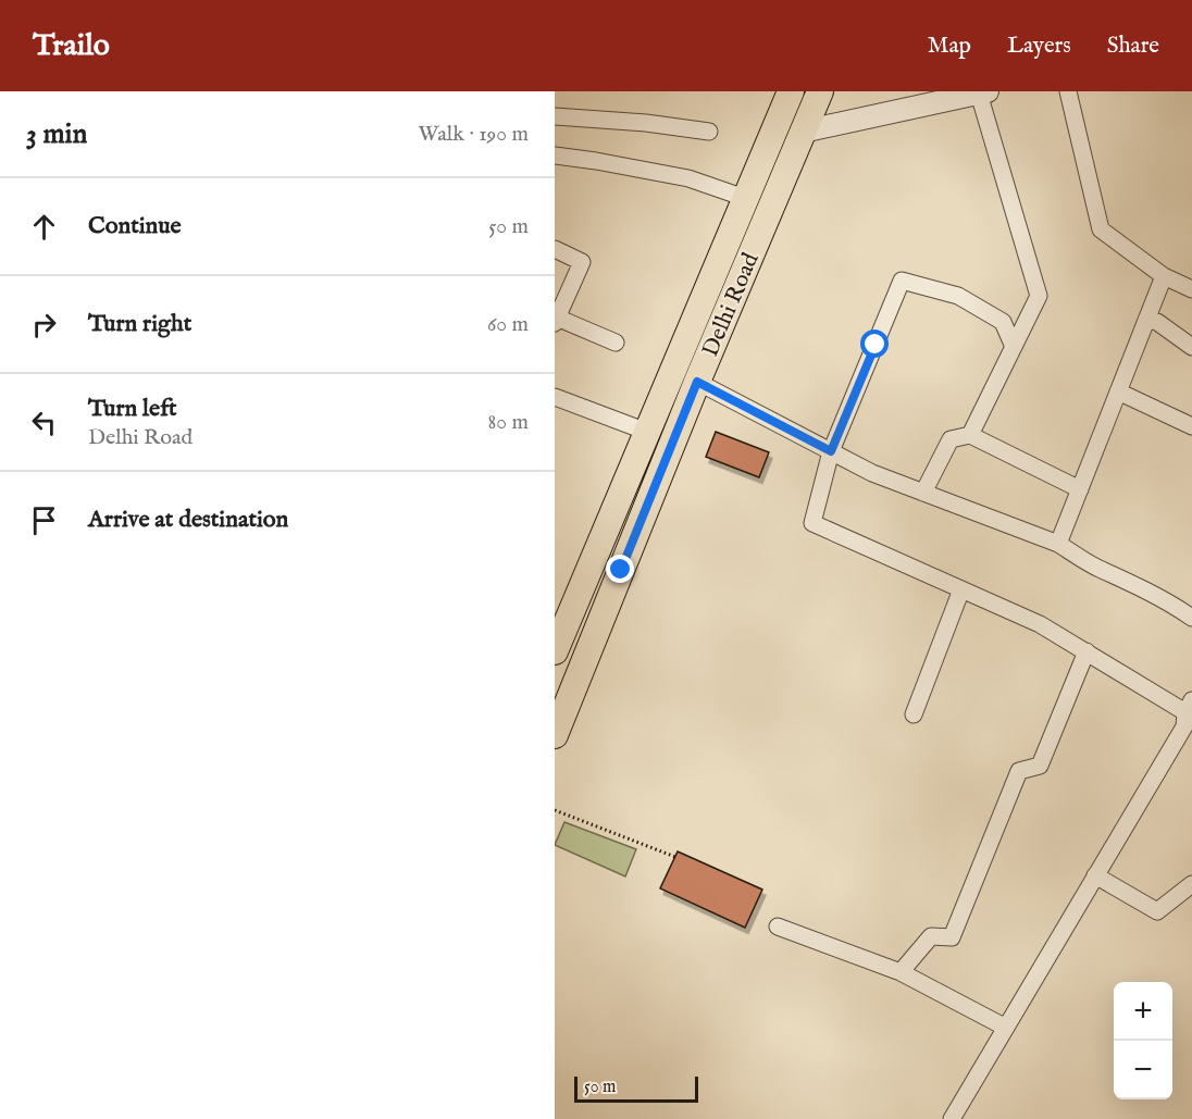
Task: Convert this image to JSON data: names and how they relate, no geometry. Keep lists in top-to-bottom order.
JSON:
{
  "streets": {
    "main road": ["Delhi Road"]
  },
  "scale_bar": "50 m",
  "page": {
    "header": "Trailo",
    "nav": ["Map", "Layers", "Share"],
    "heading": ["3 min", "Walk · 190 m"],
    "list": [
      ["Continue", "50 m"],
      ["Turn right", "60 m"],
      ["Turn left", "Delhi Road", "80 m"],
      "Arrive at destination"
    ],
    "map_buttons": ["+", "−"],
    "scale": "50 m"
  }
}
